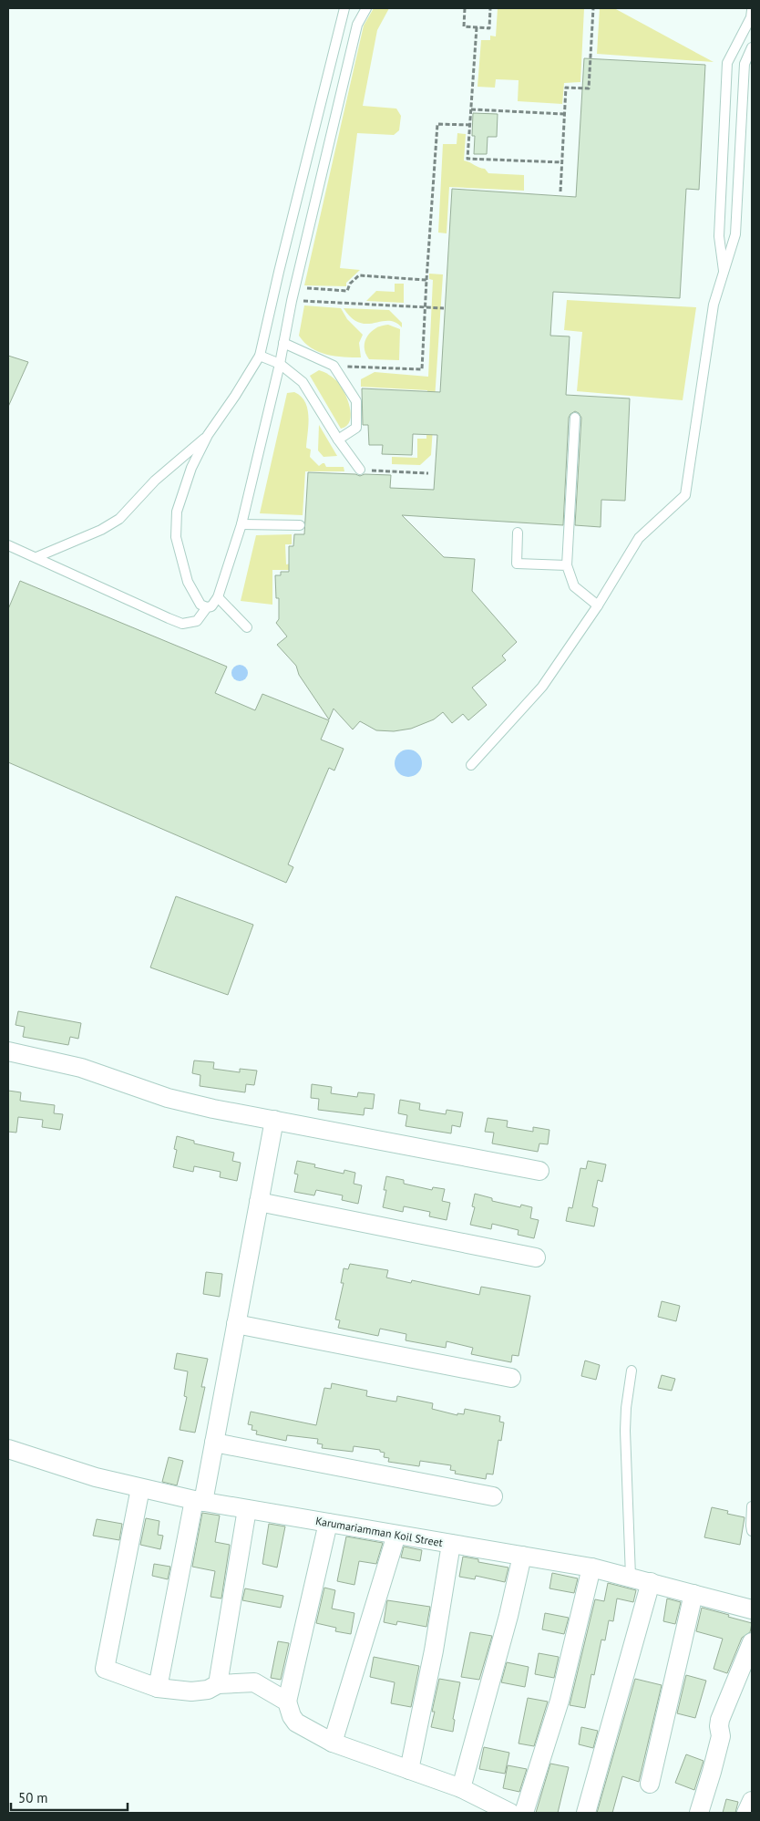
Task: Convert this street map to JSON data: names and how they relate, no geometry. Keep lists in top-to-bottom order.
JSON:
{
  "streets": {
    "street": ["Karumariamman Koil Street"]
  },
  "scale_bar": "50 m"
}
